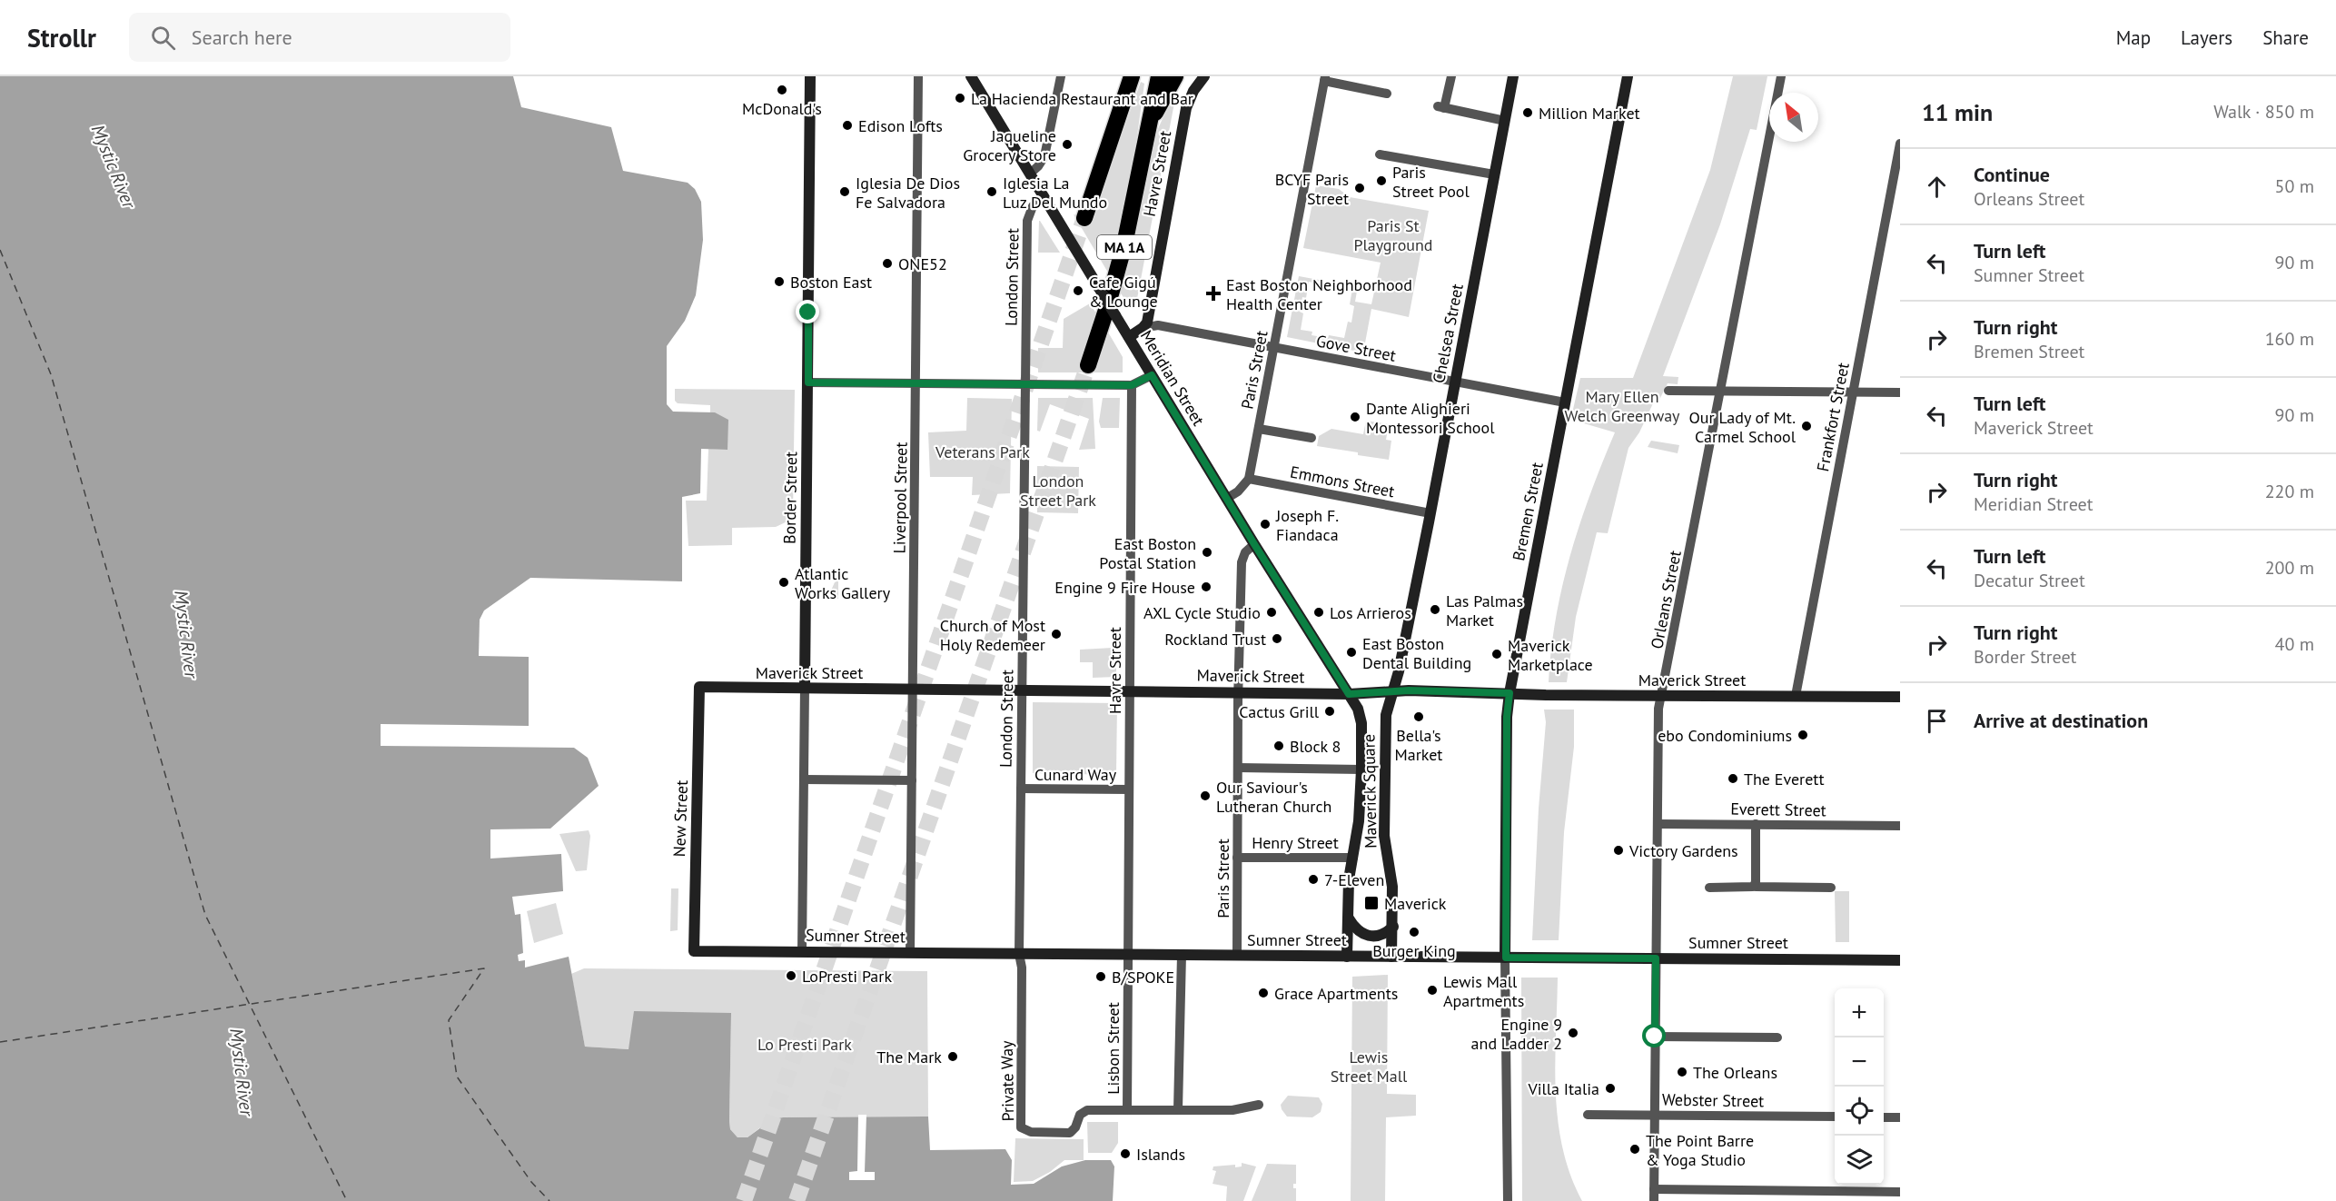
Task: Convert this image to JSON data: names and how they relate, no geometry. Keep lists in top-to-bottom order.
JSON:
{
  "streets": {
    "highway": ["MA 1A"],
    "main road": [
      "Havre Street",
      "Chelsea Street",
      "Meridian Street",
      "Border Street",
      "Bremen Street",
      "Maverick Street",
      "Maverick Square",
      "New Street",
      "Sumner Street"
    ],
    "street": [
      "London Street",
      "Gove Street",
      "Paris Street",
      "Frankfort Street",
      "Emmons Street",
      "Liverpool Street",
      "Orleans Street",
      "Cunard Way",
      "Everett Street",
      "Henry Street",
      "Lisbon Street",
      "Private Way",
      "Webster Street"
    ]
  },
  "crossings": [
    ["Havre Street", "Gove Street"],
    ["Havre Street", "Maverick Street"],
    ["Havre Street", "Cunard Way"],
    ["Havre Street", "Sumner Street"],
    ["Havre Street", "Lisbon Street"],
    ["London Street", "Meridian Street"],
    ["London Street", "Maverick Street"],
    ["London Street", "Cunard Way"],
    ["London Street", "Sumner Street"],
    ["London Street", "Private Way"],
    ["Chelsea Street", "Gove Street"],
    ["Chelsea Street", "Emmons Street"],
    ["Chelsea Street", "Maverick Street"],
    ["Chelsea Street", "Maverick Square"],
    ["Gove Street", "Paris Street"],
    ["Gove Street", "Bremen Street"],
    ["Paris Street", "Meridian Street"],
    ["Paris Street", "Emmons Street"],
    ["Paris Street", "Maverick Street"],
    ["Paris Street", "Henry Street"],
    ["Paris Street", "Sumner Street"],
    ["Meridian Street", "Maverick Street"],
    ["Meridian Street", "Maverick Square"],
    ["Frankfort Street", "Maverick Street"],
    ["Border Street", "Maverick Street"],
    ["Border Street", "Sumner Street"],
    ["Liverpool Street", "Maverick Street"],
    ["Liverpool Street", "Sumner Street"],
    ["Bremen Street", "Maverick Street"],
    ["Bremen Street", "Sumner Street"],
    ["Orleans Street", "Maverick Street"],
    ["Orleans Street", "Everett Street"],
    ["Orleans Street", "Sumner Street"],
    ["Orleans Street", "Webster Street"],
    ["Maverick Street", "Maverick Square"],
    ["Maverick Street", "New Street"],
    ["Maverick Square", "Henry Street"],
    ["Maverick Square", "Sumner Street"],
    ["New Street", "Sumner Street"],
    ["Sumner Street", "Lisbon Street"],
    ["Sumner Street", "Private Way"],
    ["Lisbon Street", "Private Way"]
  ],
  "water": ["Mystic River"],
  "parks": [
    "Paris St Playground",
    "Mary Ellen Welch Greenway",
    "Veterans Park",
    "London Street Park",
    "Lo Presti Park",
    "Lewis Street Mall"
  ],
  "places": {
    "other": [
      "McDonald's",
      "La Hacienda Restaurant and Bar",
      "Million Market",
      "Edison Lofts",
      "Jaqueline Grocery Store",
      "Paris Street Pool",
      "BCYF Paris Street",
      "Iglesia De Dios Fe Salvadora",
      "Iglesia La Luz Del Mundo",
      "ONE52",
      "Boston East",
      "Cafe Gigú & Lounge",
      "Dante Alighieri Montessori School",
      "Our Lady of Mt. Carmel School",
      "Joseph F. Fiandaca",
      "East Boston Postal Station",
      "Atlantic Works Gallery",
      "Engine 9 Fire House",
      "Las Palmas Market",
      "AXL Cycle Studio",
      "Los Arrieros",
      "Church of Most Holy Redemeer",
      "Rockland Trust",
      "East Boston Dental Building",
      "Maverick Marketplace",
      "Cactus Grill",
      "Bella's Market",
      "ebo Condominiums",
      "Block 8",
      "The Everett",
      "Our Saviour's Lutheran Church",
      "Victory Gardens",
      "7-Eleven",
      "Burger King",
      "LoPresti Park",
      "B/SPOKE",
      "Lewis Mall Apartments",
      "Grace Apartments",
      "Engine 9 and Ladder 2",
      "The Mark",
      "The Orleans",
      "Villa Italia",
      "The Point Barre & Yoga Studio",
      "Islands"
    ],
    "health": ["East Boston Neighborhood Health Center"],
    "transit": ["Maverick"]
  },
  "north": "top left",
  "page": {
    "header": "Strollr",
    "search": "Search here",
    "nav": ["Map", "Layers", "Share"],
    "heading": ["11 min", "Walk · 850 m"],
    "list": [
      ["Continue", "Orleans Street", "50 m"],
      ["Turn left", "Sumner Street", "90 m"],
      ["Turn right", "Bremen Street", "160 m"],
      ["Turn left", "Maverick Street", "90 m"],
      ["Turn right", "Meridian Street", "220 m"],
      ["Turn left", "Decatur Street", "200 m"],
      ["Turn right", "Border Street", "40 m"],
      "Arrive at destination"
    ],
    "map_buttons": ["+", "−"]
  }
}
